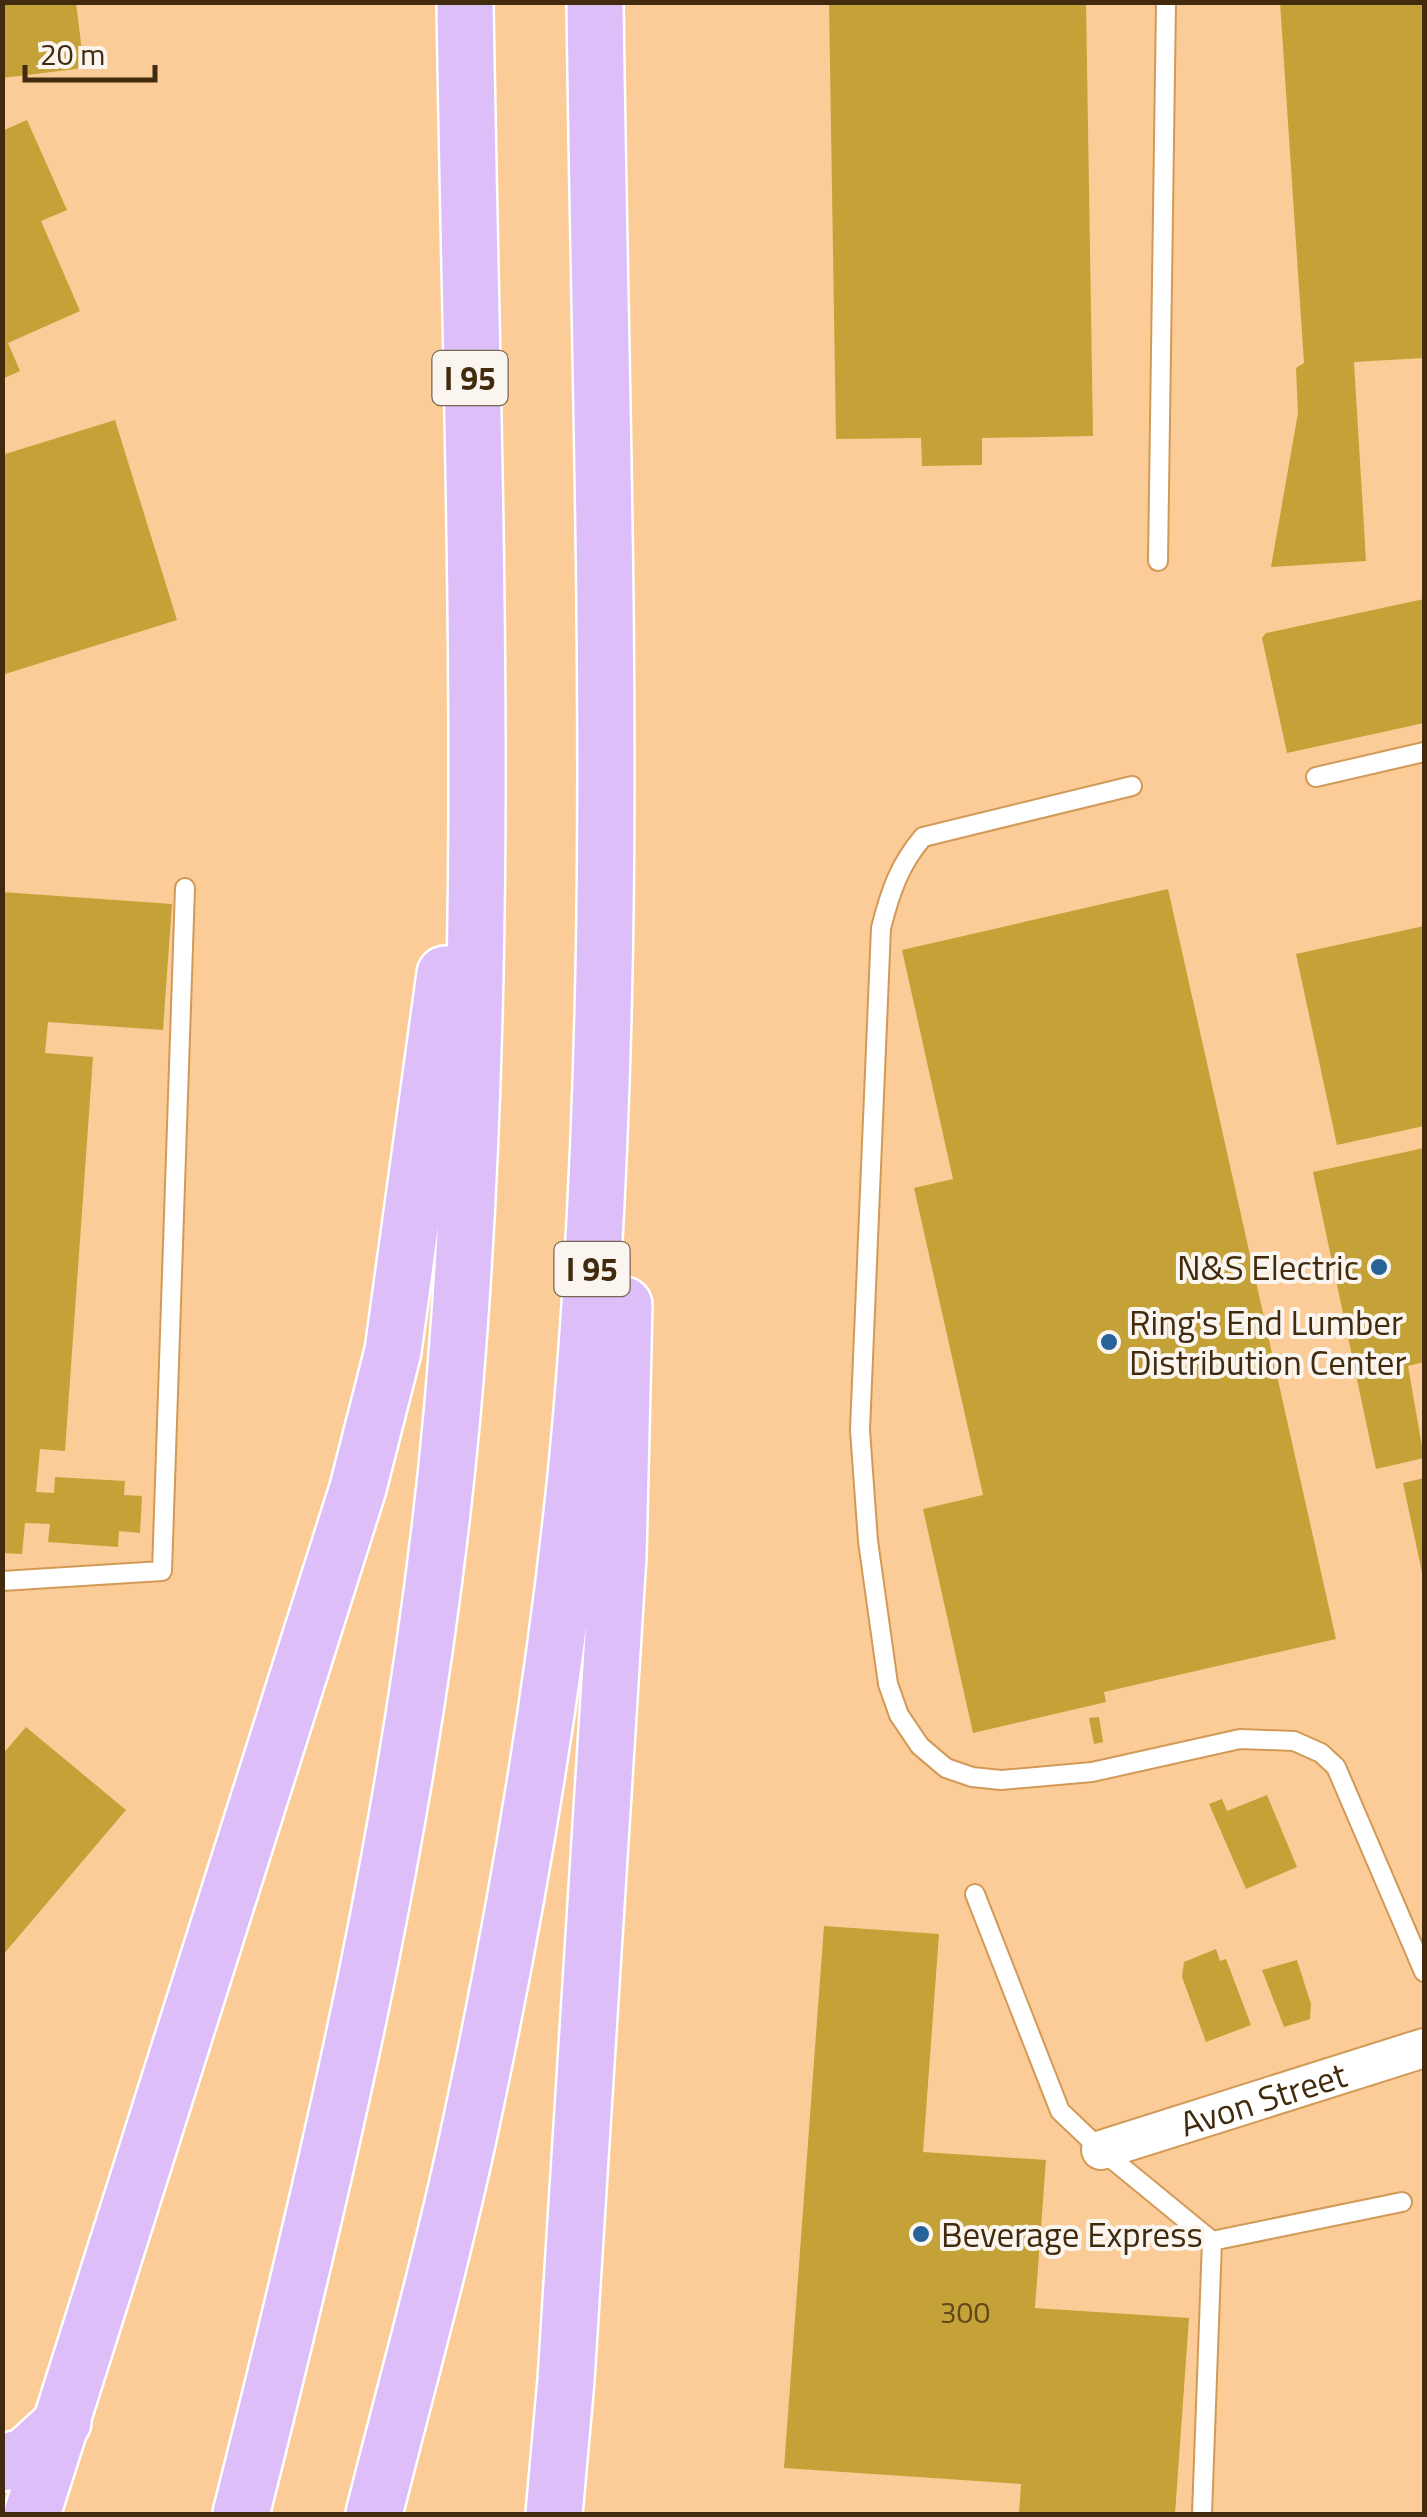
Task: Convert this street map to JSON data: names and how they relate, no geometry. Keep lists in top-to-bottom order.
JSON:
{
  "streets": {
    "highway": ["I 95"],
    "street": ["Avon Street"]
  },
  "places": ["N&S Electric", "Ring's End Lumber Distribution Center", "Beverage Express"],
  "house_numbers": ["300"],
  "scale_bar": "20 m"
}
